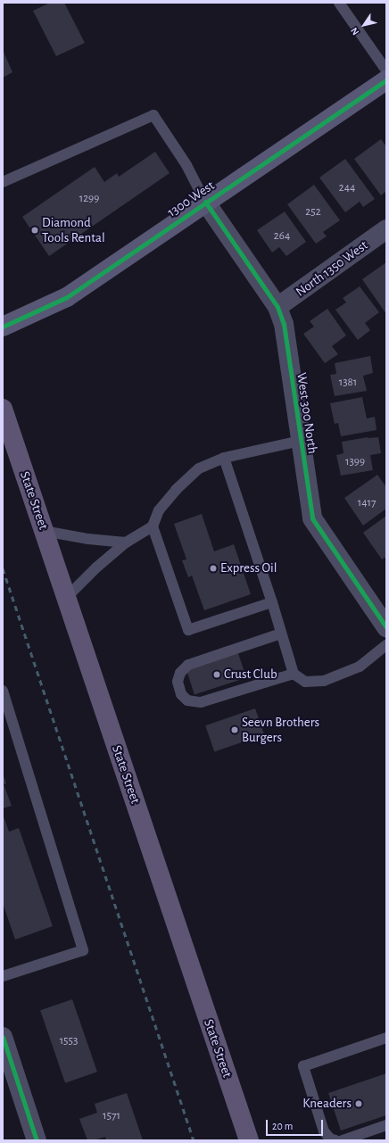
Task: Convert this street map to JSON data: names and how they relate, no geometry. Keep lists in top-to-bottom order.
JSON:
{
  "streets": {
    "main road": ["State Street"],
    "street": ["1300 West", "North 1350 West", "West 300 North"]
  },
  "crossings": [
    ["1300 West", "West 300 North"],
    ["North 1350 West", "West 300 North"]
  ],
  "places": [
    "Diamond Tools Rental",
    "Express Oil",
    "Crust Club",
    "Seevn Brothers Burgers",
    "Kneaders"
  ],
  "house_numbers": [
    "244",
    "1299",
    "252",
    "264",
    "1381",
    "1399",
    "1417",
    "1553",
    "1571"
  ],
  "scale_bar": "20 m",
  "north": "bottom left"
}
